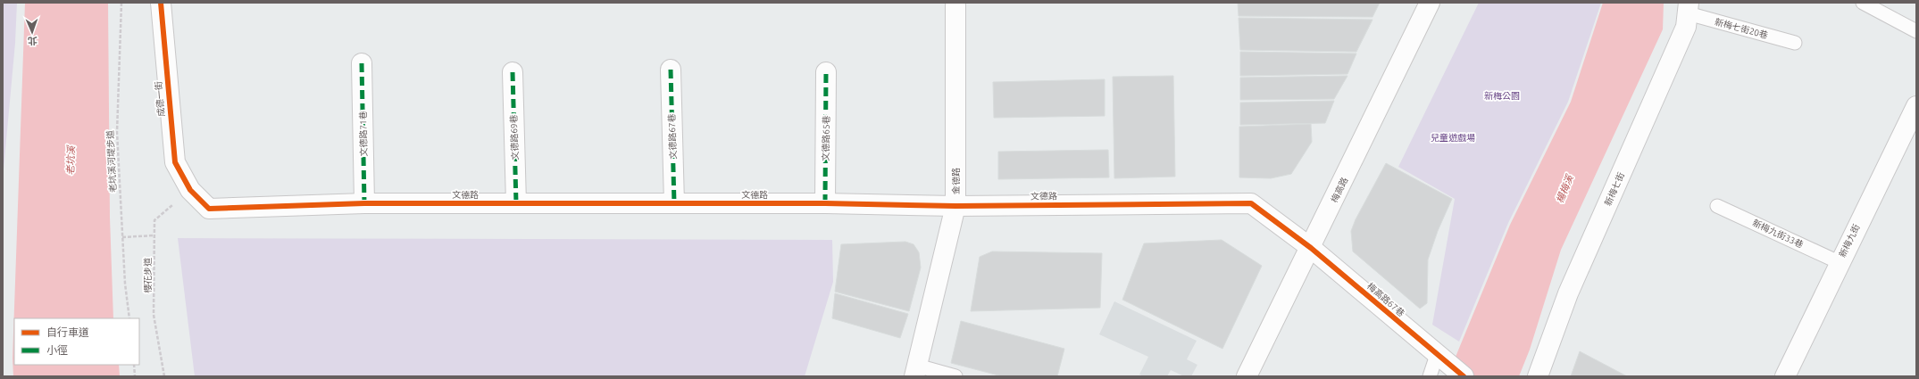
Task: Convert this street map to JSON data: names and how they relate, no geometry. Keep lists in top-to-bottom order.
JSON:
{
  "streets": {
    "street": [
      "成德一街",
      "文德路71巷",
      "文德路67巷",
      "文德路69巷",
      "文德路65巷",
      "金德路",
      "新梅七街",
      "梅高路",
      "文德路",
      "新梅九街",
      "梅高路67巷"
    ],
    "lane": ["新梅七街20巷", "新梅九街33巷"],
    "path": ["老坑溪河堤步道", "櫻花步道"]
  },
  "crossings": [
    ["新梅七街20巷", "新梅七街"],
    ["成德一街", "文德路"],
    ["成德一街", "櫻花步道"],
    ["文德路71巷", "文德路"],
    ["文德路67巷", "文德路"],
    ["文德路69巷", "文德路"],
    ["文德路65巷", "文德路"],
    ["金德路", "文德路"],
    ["梅高路", "文德路"],
    ["梅高路", "梅高路67巷"],
    ["文德路", "櫻花步道"],
    ["文德路", "梅高路67巷"],
    ["新梅九街33巷", "新梅九街"]
  ],
  "water": ["老坑溪", "楊梅溪"],
  "parks": ["新梅公園", "兒童遊戲場"],
  "legend": ["自行車道", "小徑"],
  "north": "bottom"
}
